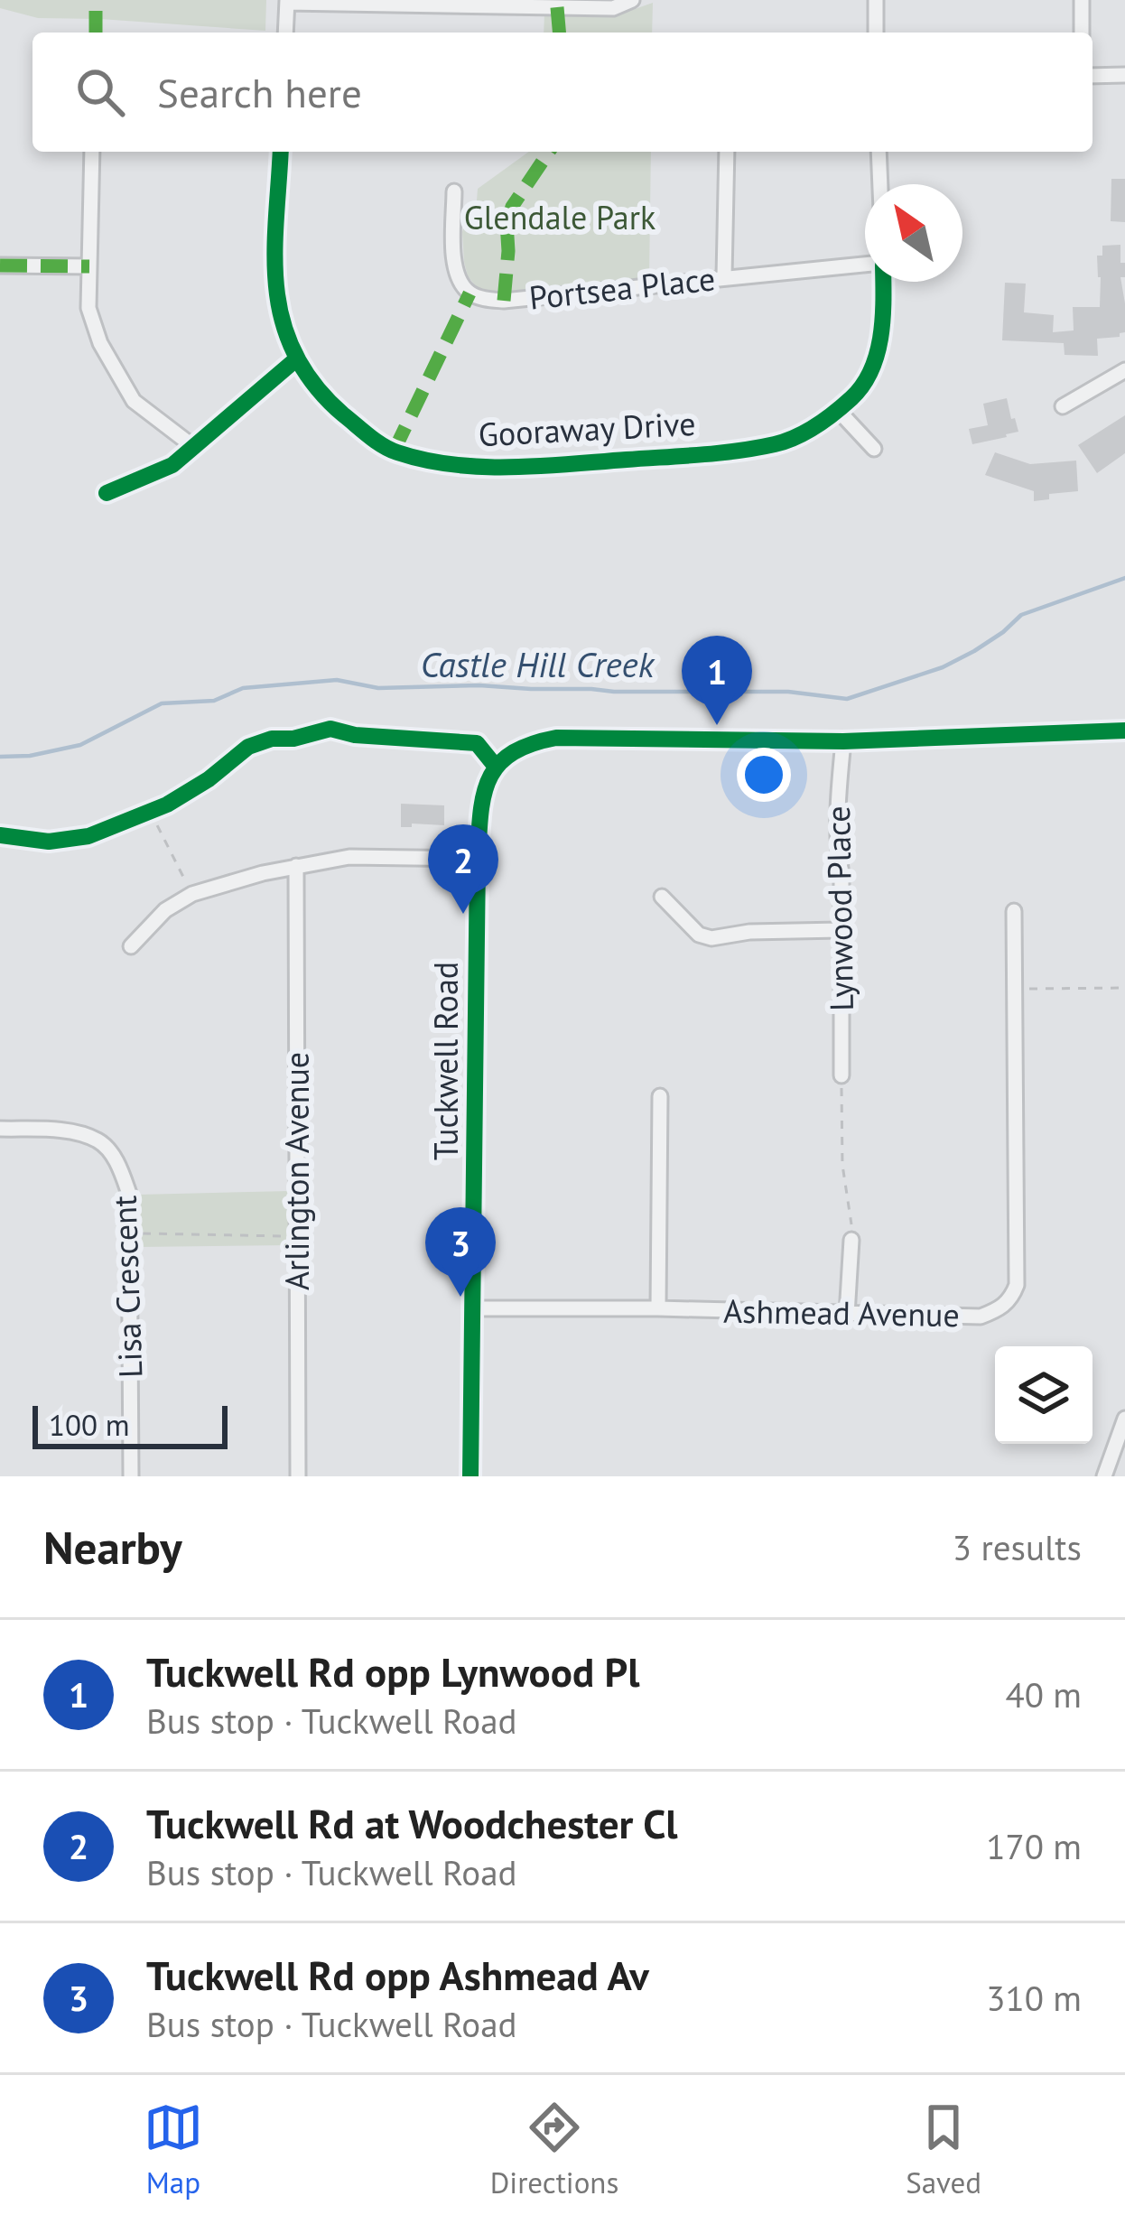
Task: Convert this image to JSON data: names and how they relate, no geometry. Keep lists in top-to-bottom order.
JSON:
{
  "streets": {
    "street": [
      "Portsea Place",
      "Gooraway Drive",
      "Lynwood Place",
      "Tuckwell Road",
      "Arlington Avenue",
      "Lisa Crescent",
      "Ashmead Avenue"
    ]
  },
  "crossings": [
    ["Lynwood Place", "Tuckwell Road"],
    ["Tuckwell Road", "Ashmead Avenue"]
  ],
  "water": ["Castle Hill Creek"],
  "parks": ["Glendale Park"],
  "scale_bar": "100 m",
  "north": "top left",
  "page": {
    "search": "Search here",
    "pins": ["1", "2", "3"],
    "scale": "100 m",
    "heading": ["Nearby", "3 results"],
    "list": [
      {
        "mark": "1",
        "name": "Tuckwell Rd opp Lynwood Pl",
        "note": "Bus stop · Tuckwell Road",
        "value": "40 m"
      },
      {
        "mark": "2",
        "name": "Tuckwell Rd at Woodchester Cl",
        "note": "Bus stop · Tuckwell Road",
        "value": "170 m"
      },
      {
        "mark": "3",
        "name": "Tuckwell Rd opp Ashmead Av",
        "note": "Bus stop · Tuckwell Road",
        "value": "310 m"
      }
    ],
    "nav": ["Map", "Directions", "Saved"]
  }
}
